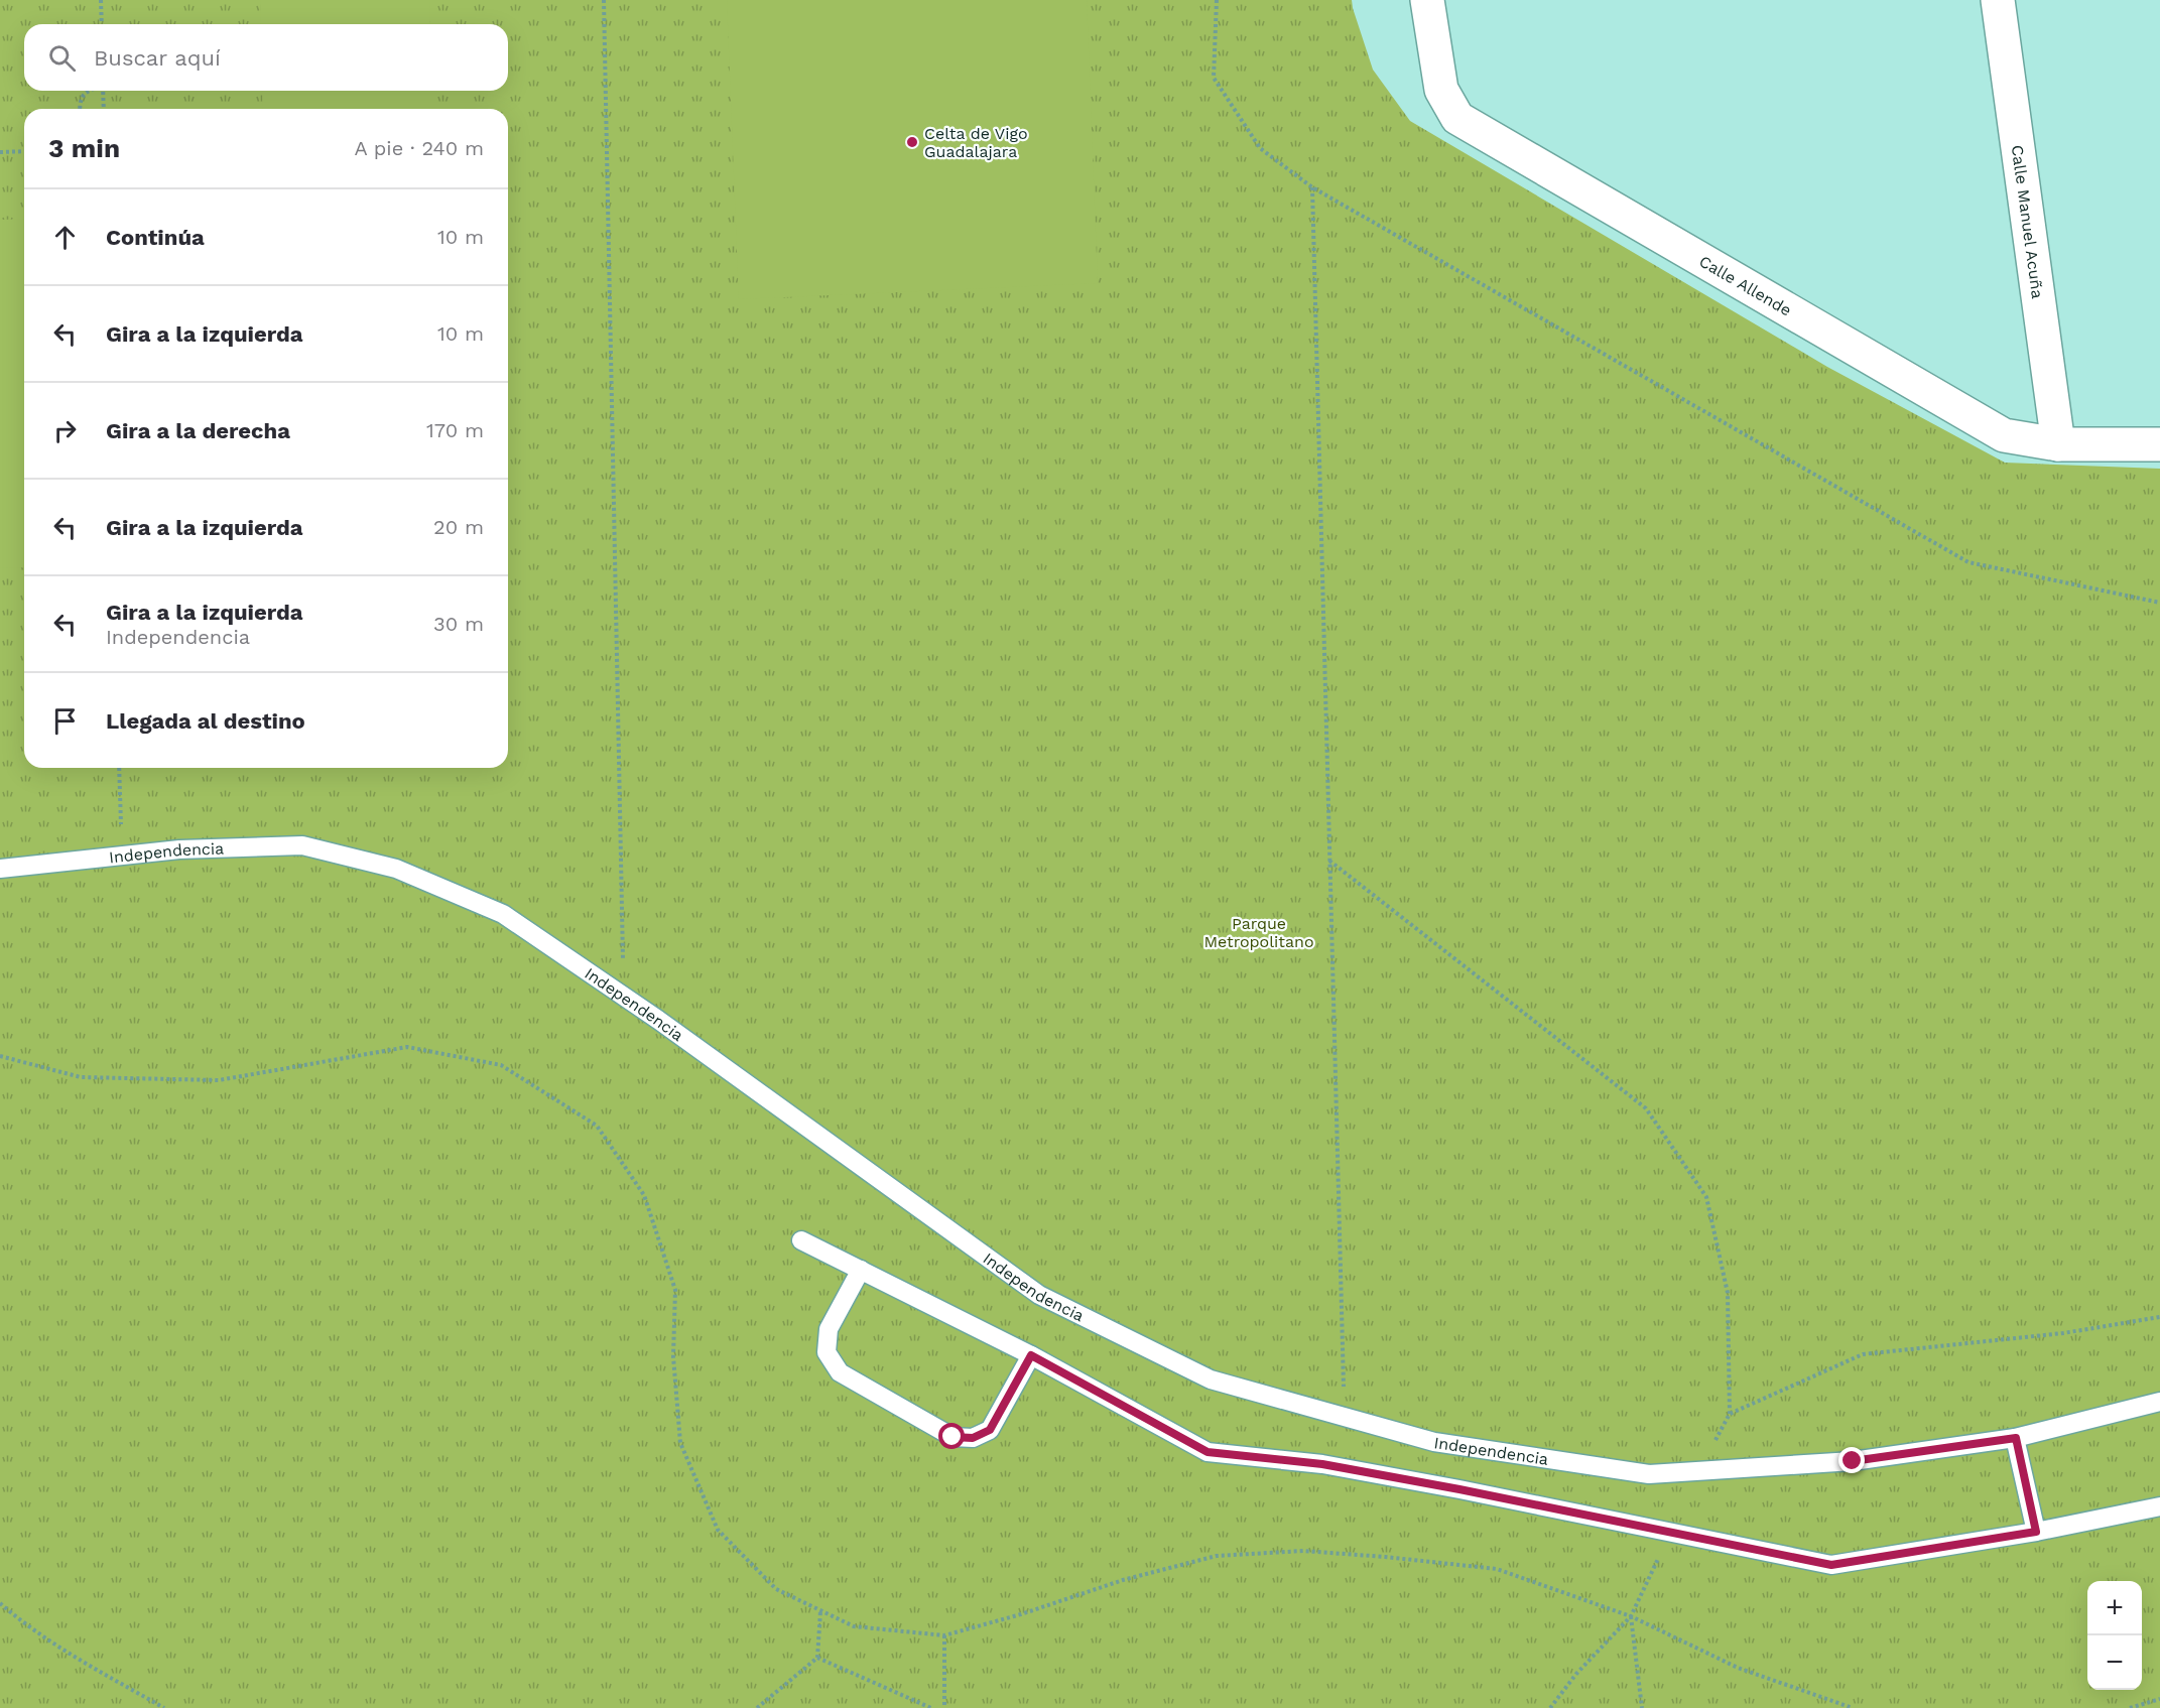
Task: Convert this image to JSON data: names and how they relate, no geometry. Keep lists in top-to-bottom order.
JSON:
{
  "streets": {
    "street": ["Calle Manuel Acuña", "Calle Allende"],
    "lane": ["Independencia"]
  },
  "crossings": [
    ["Calle Manuel Acuña", "Calle Allende"]
  ],
  "parks": ["Parque Metropolitano"],
  "places": ["Celta de Vigo Guadalajara"],
  "page": {
    "search": "Buscar aquí",
    "heading": ["3 min", "A pie · 240 m"],
    "list": [
      ["Continúa", "10 m"],
      ["Gira a la izquierda", "10 m"],
      ["Gira a la derecha", "170 m"],
      ["Gira a la izquierda", "20 m"],
      ["Gira a la izquierda", "Independencia", "30 m"],
      "Llegada al destino"
    ],
    "map_buttons": ["+", "−"]
  }
}
